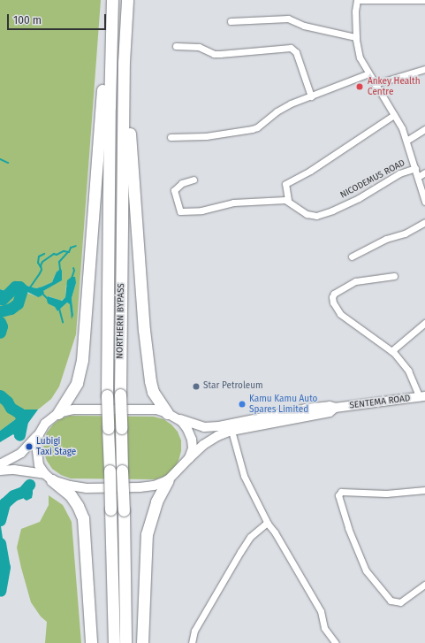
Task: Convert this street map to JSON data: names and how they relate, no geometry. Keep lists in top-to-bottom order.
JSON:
{
  "streets": {
    "highway": ["NORTHERN BYPASS"],
    "main road": ["SENTEMA ROAD"],
    "street": ["NICODEMUS ROAD"]
  },
  "places": [
    "Ankey Health Centre",
    "Star Petroleum",
    "Kamu Kamu Auto Spares Limited",
    "Lubigi Taxi Stage"
  ],
  "scale_bar": "100 m"
}
